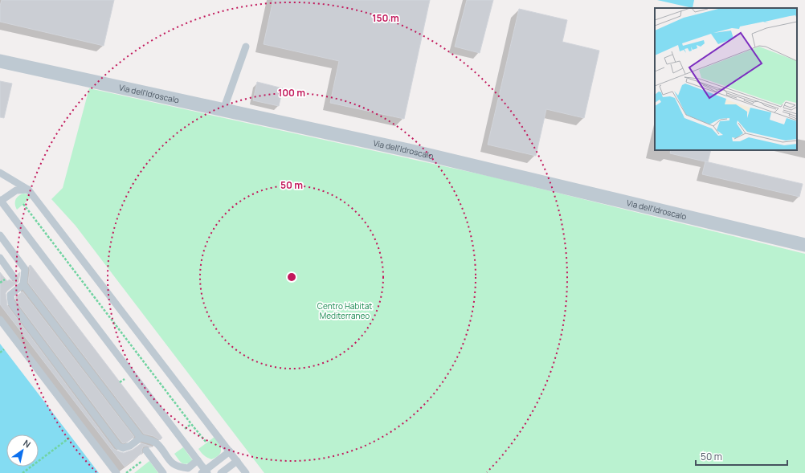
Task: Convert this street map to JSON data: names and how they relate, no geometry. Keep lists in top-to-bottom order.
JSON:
{
  "streets": {
    "street": ["Via dell'Idroscalo"]
  },
  "parks": ["Centro Habitat Mediterraneo"],
  "scale_bar": "50 m",
  "north": "top right",
  "rings": ["150 m", "100 m", "50 m"]
}
